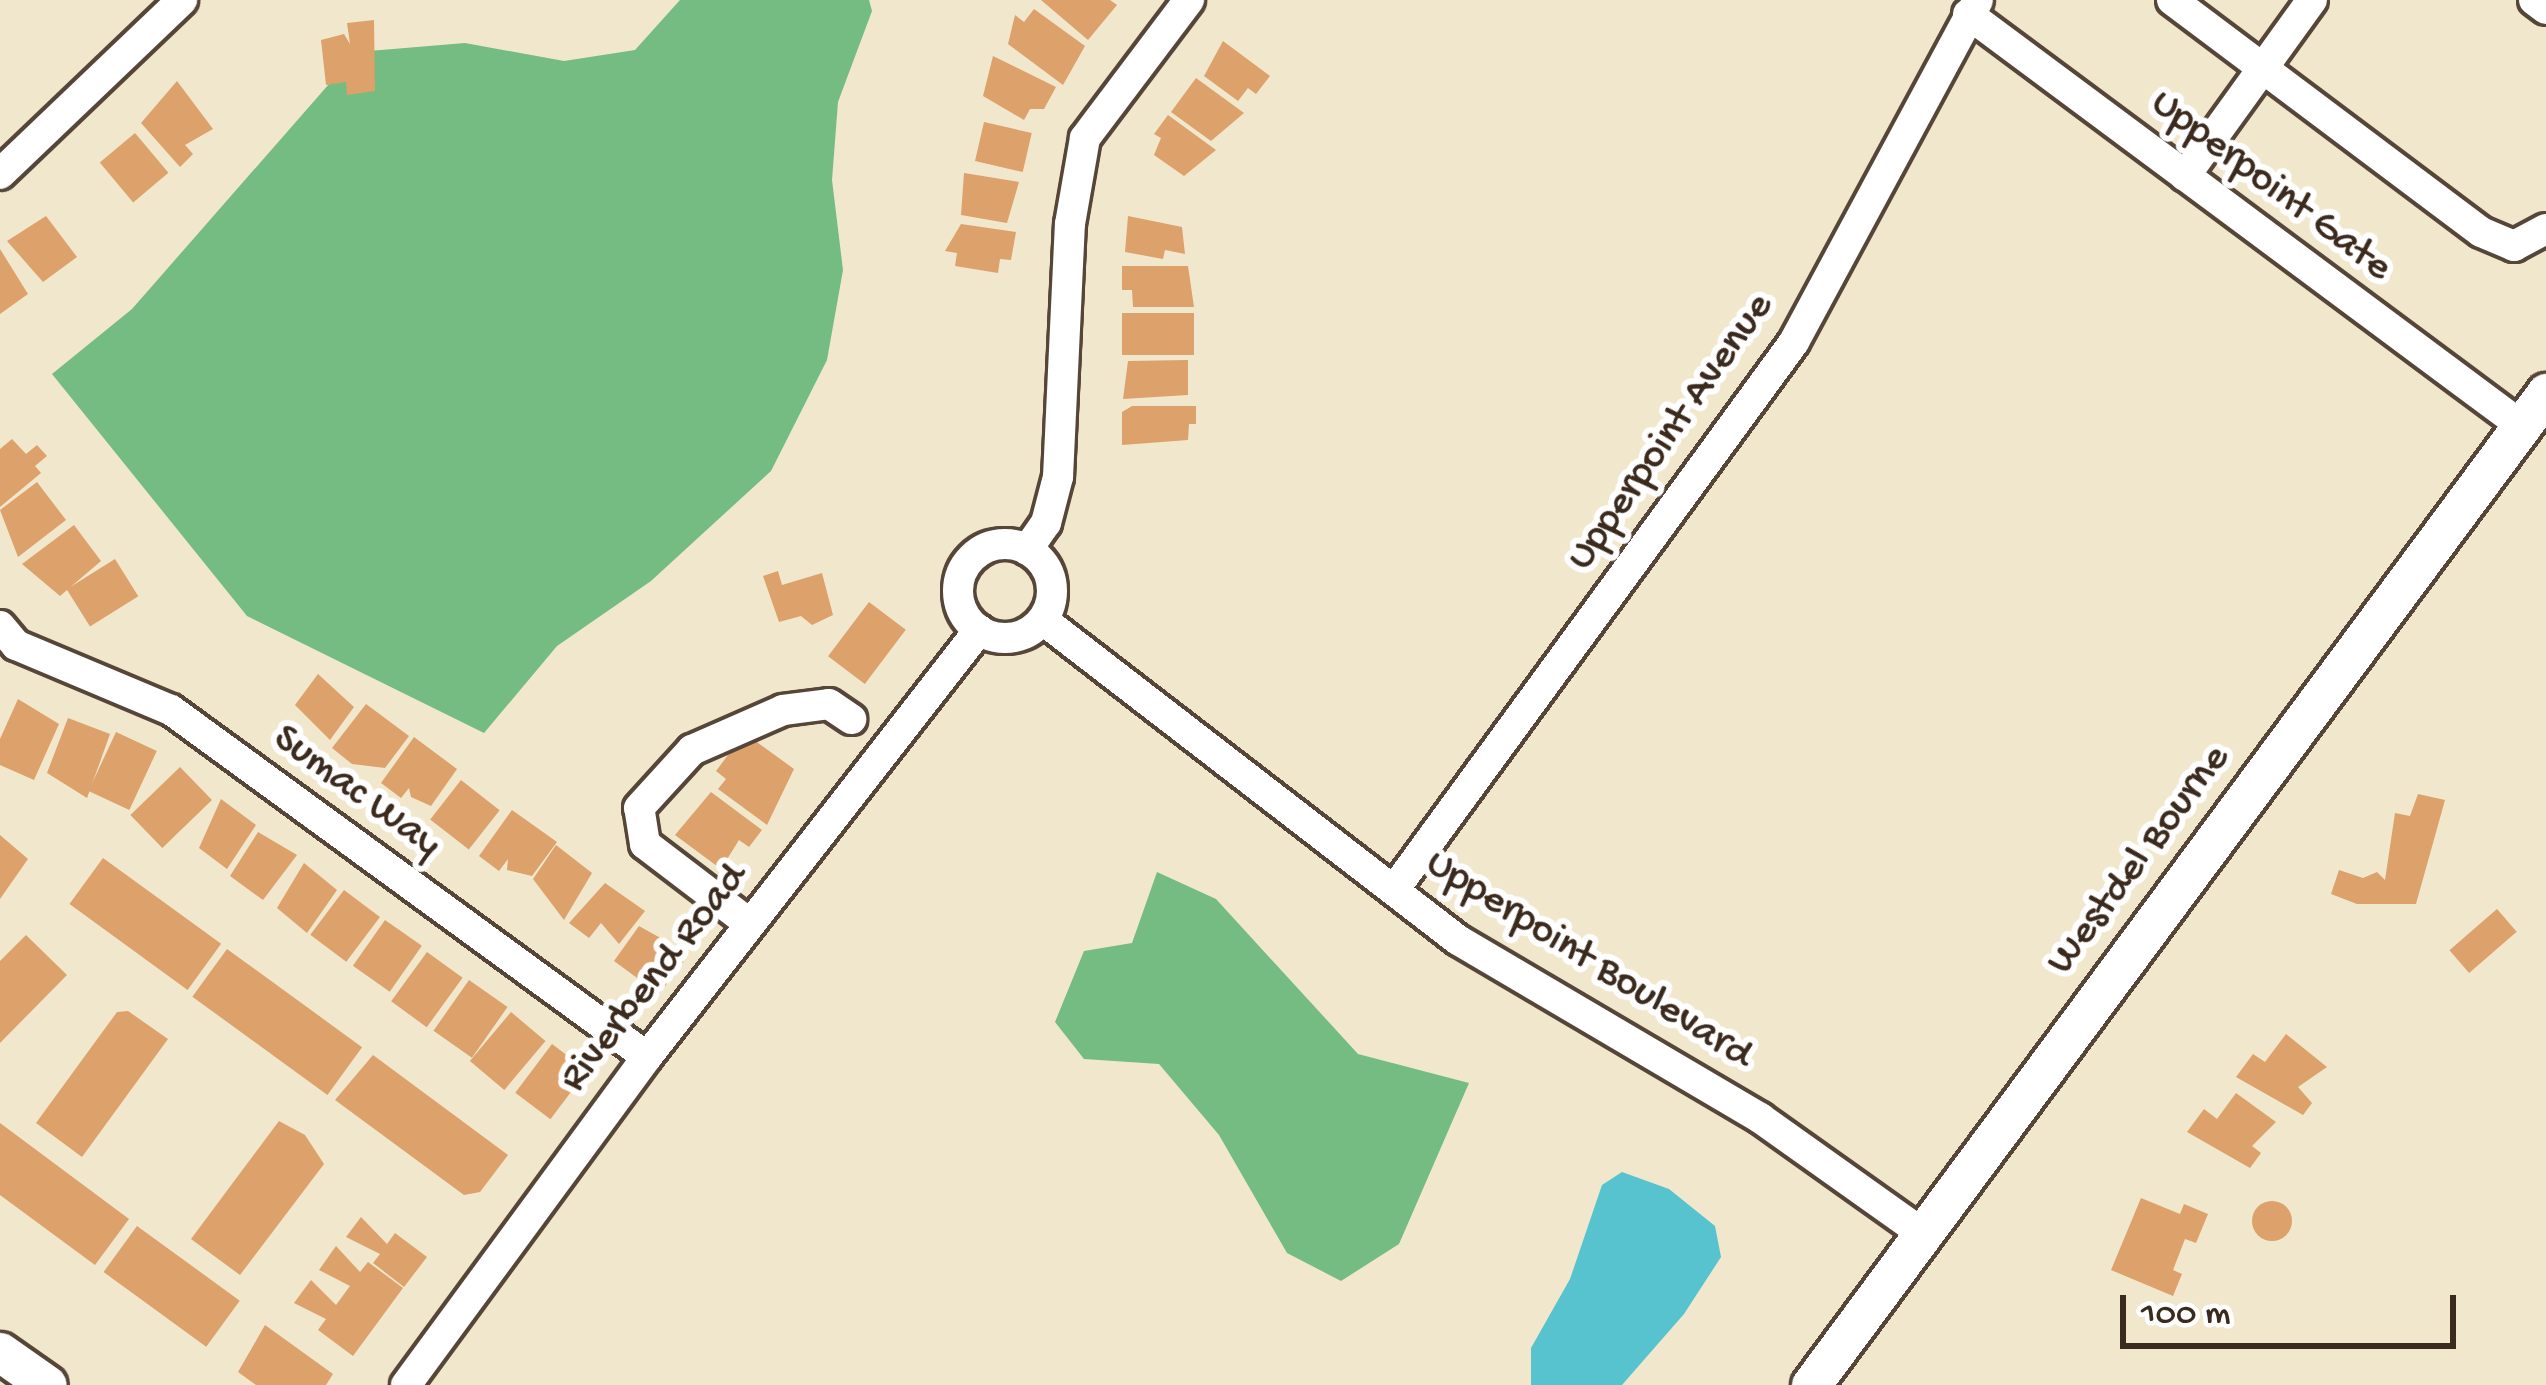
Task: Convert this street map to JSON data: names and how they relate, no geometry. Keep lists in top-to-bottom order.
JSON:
{
  "streets": {
    "main road": ["Westdel Bourne"],
    "street": [
      "Upperpoint Gate",
      "Upperpoint Avenue",
      "Sumac Way",
      "Upperpoint Boulevard",
      "Riverbend Road"
    ]
  },
  "crossings": [
    ["Upperpoint Gate", "Upperpoint Avenue"],
    ["Upperpoint Gate", "Westdel Bourne"],
    ["Upperpoint Avenue", "Upperpoint Boulevard"],
    ["Sumac Way", "Riverbend Road"],
    ["Westdel Bourne", "Upperpoint Boulevard"],
    ["Upperpoint Boulevard", "Riverbend Road"]
  ],
  "scale_bar": "100 m"
}
